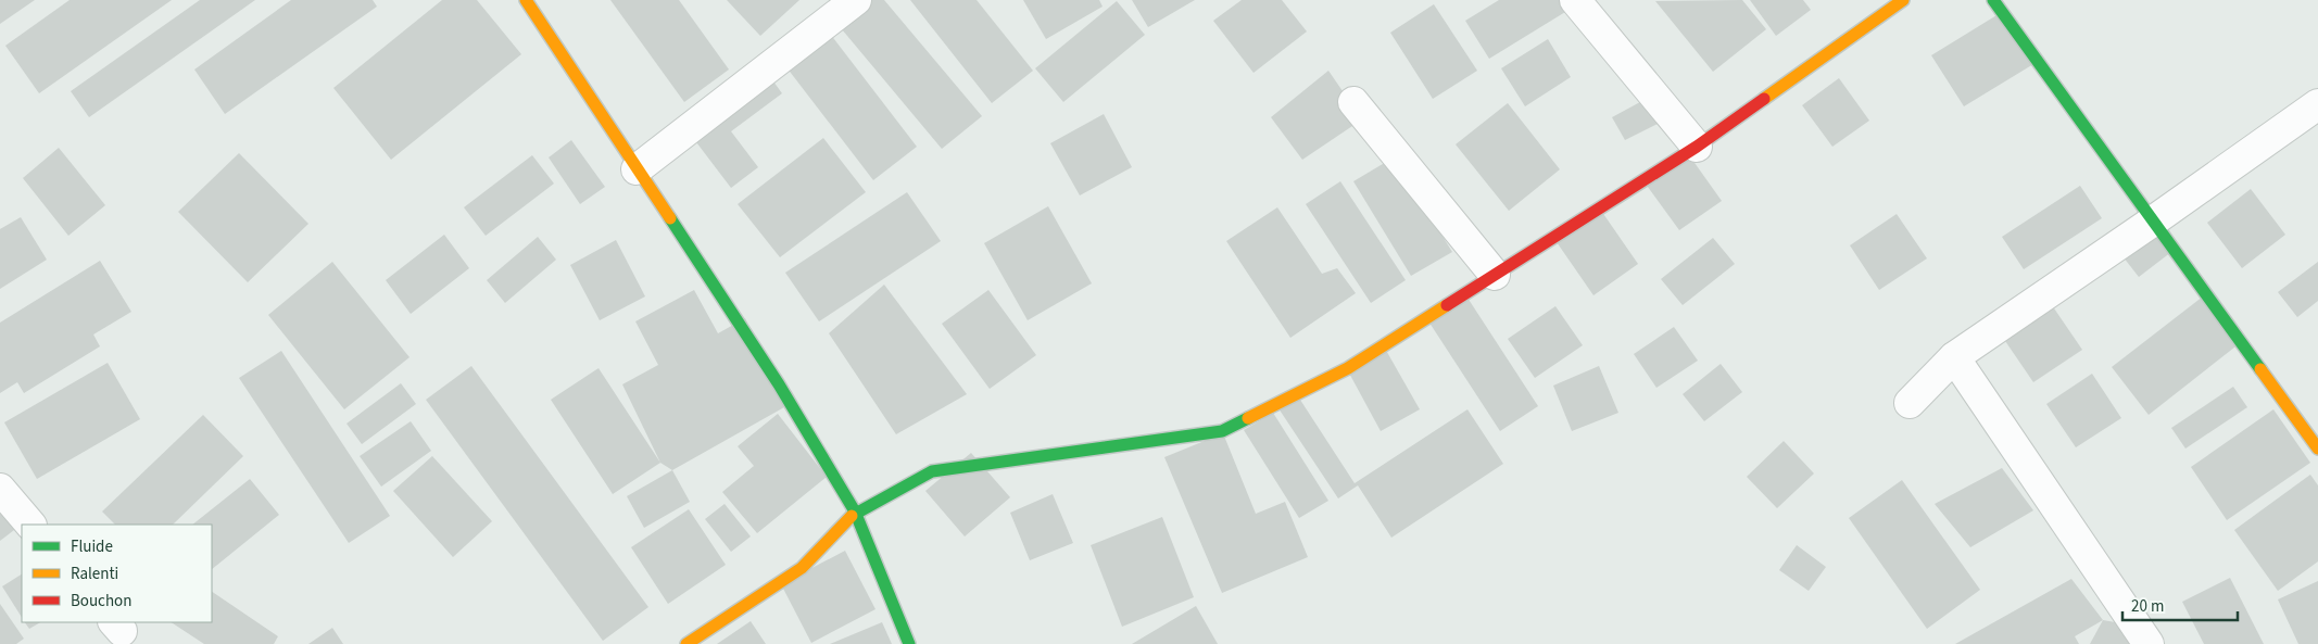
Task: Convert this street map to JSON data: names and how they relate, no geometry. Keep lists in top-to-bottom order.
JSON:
{
  "legend": ["Fluide", "Ralenti", "Bouchon"],
  "scale_bar": "20 m"
}
